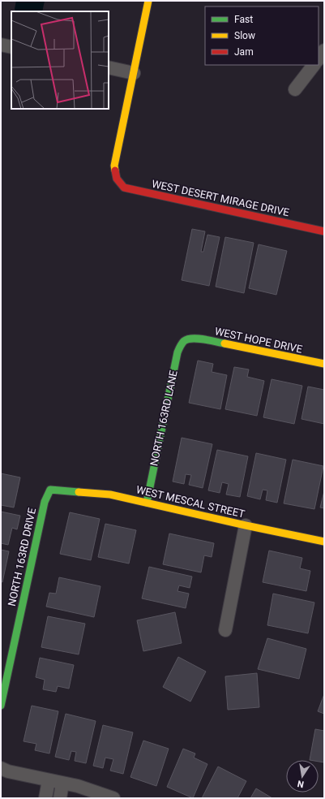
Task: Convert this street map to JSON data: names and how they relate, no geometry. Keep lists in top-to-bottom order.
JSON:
{
  "streets": {
    "street": [
      "WEST DESERT MIRAGE DRIVE",
      "WEST HOPE DRIVE",
      "NORTH 163RD LANE",
      "WEST MESCAL STREET",
      "NORTH 163RD DRIVE"
    ]
  },
  "crossings": [
    ["WEST HOPE DRIVE", "NORTH 163RD LANE"],
    ["NORTH 163RD LANE", "WEST MESCAL STREET"],
    ["WEST MESCAL STREET", "NORTH 163RD DRIVE"]
  ],
  "legend": ["Fast", "Slow", "Jam"],
  "north": "bottom"
}
